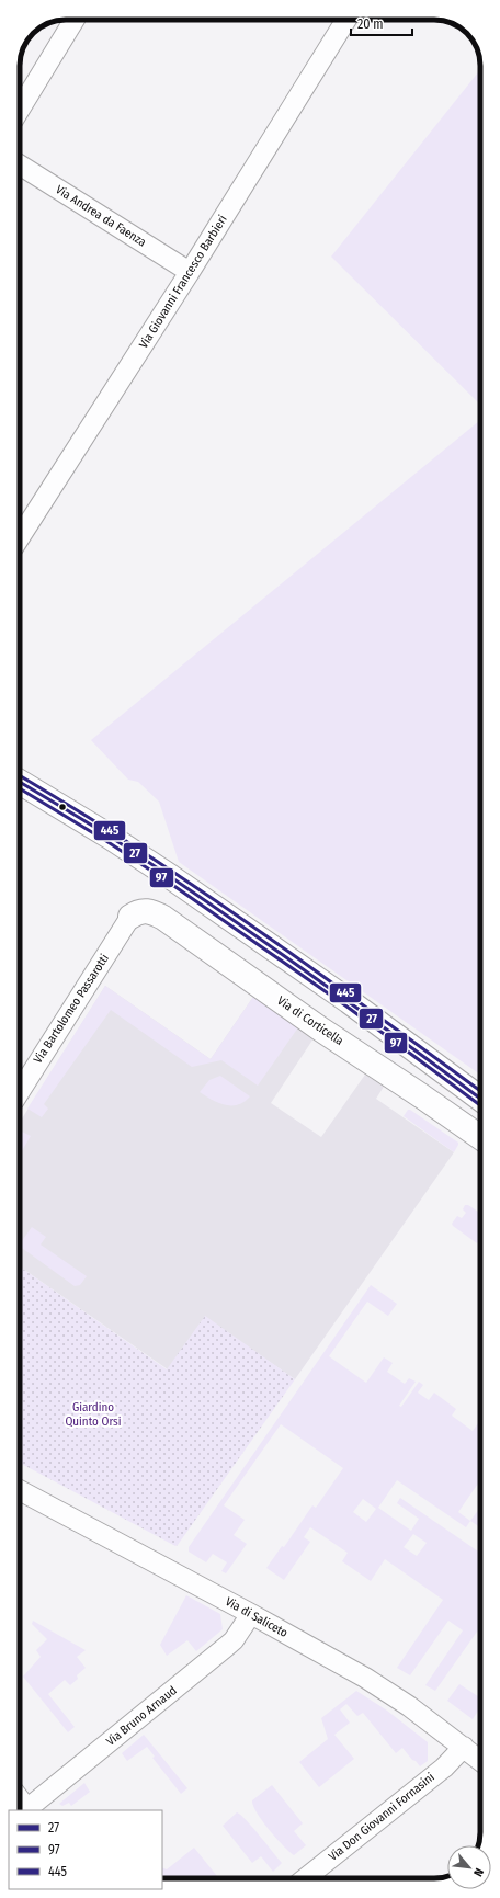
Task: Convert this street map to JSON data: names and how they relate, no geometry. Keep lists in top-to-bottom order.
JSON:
{
  "streets": {
    "main road": ["Via di Corticella"],
    "street": [
      "Via Andrea da Faenza",
      "Via Giovanni Francesco Barbieri",
      "Via Bartolomeo Passarotti",
      "Via di Saliceto",
      "Via Bruno Arnaud",
      "Via Don Giovanni Fornasini"
    ]
  },
  "crossings": [
    ["Via Andrea da Faenza", "Via Giovanni Francesco Barbieri"],
    ["Via Bartolomeo Passarotti", "Via di Corticella"],
    ["Via di Saliceto", "Via Bruno Arnaud"],
    ["Via di Saliceto", "Via Don Giovanni Fornasini"]
  ],
  "parks": ["Giardino Quinto Orsi"],
  "lines": ["transit line 445", "transit line 27", "transit line 97"],
  "legend": ["27", "97", "445"],
  "scale_bar": "20 m",
  "north": "bottom right"
}
